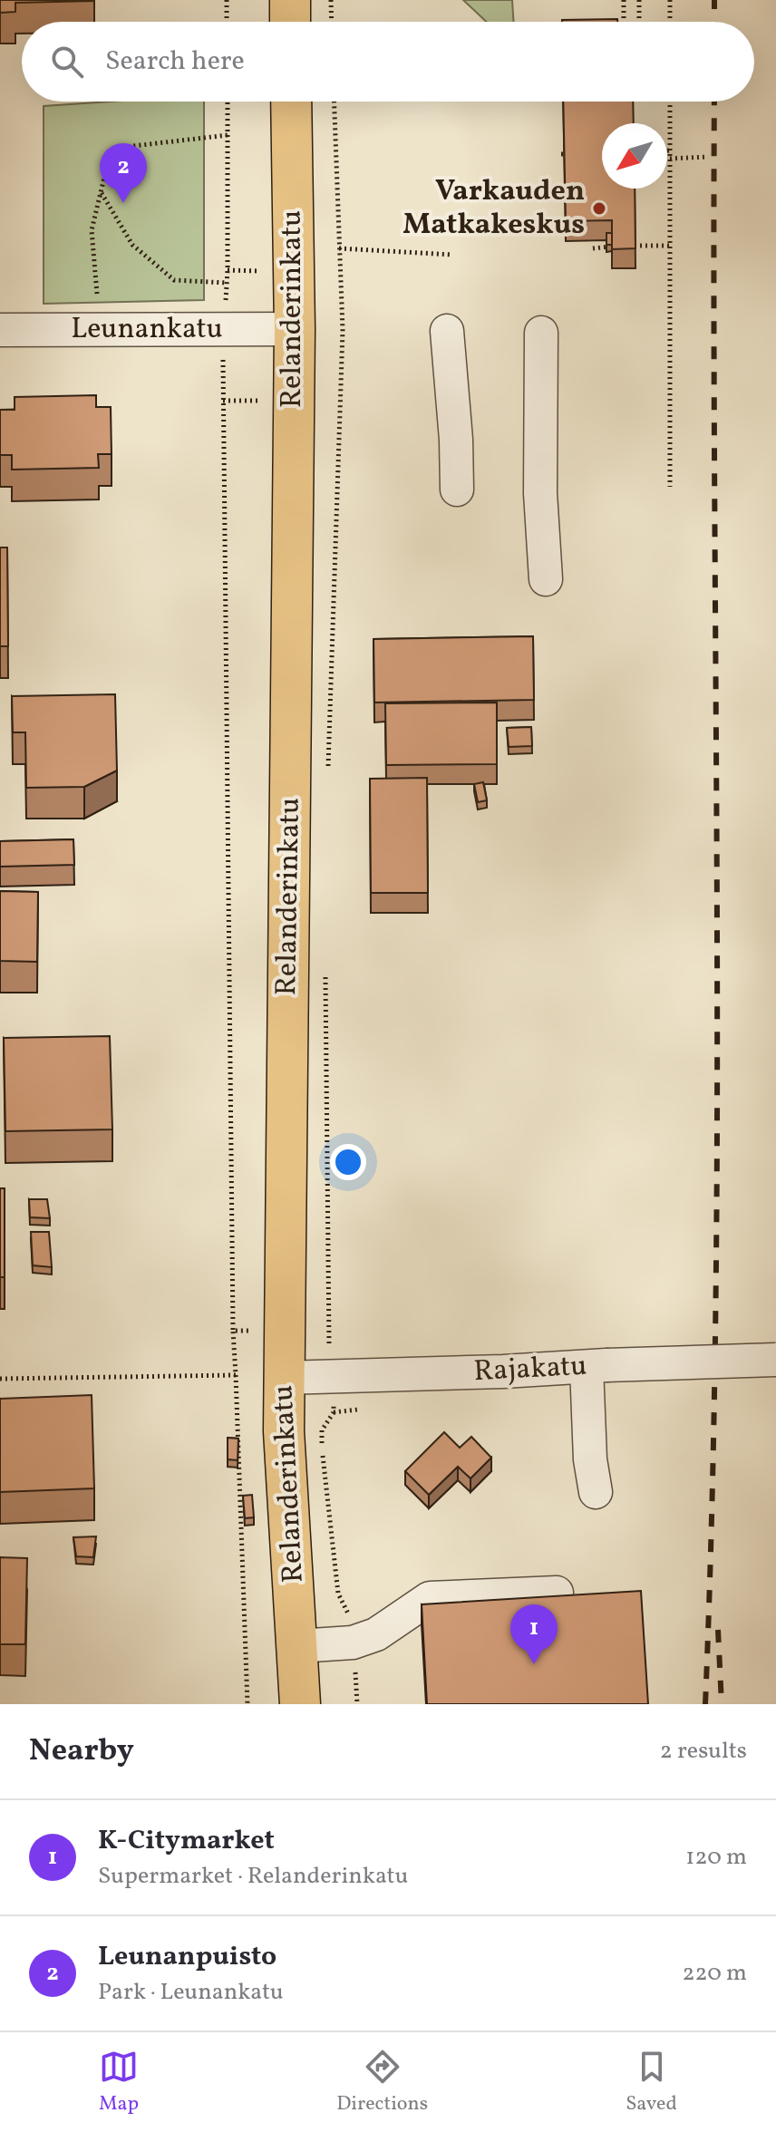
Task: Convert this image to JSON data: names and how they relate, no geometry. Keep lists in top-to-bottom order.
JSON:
{
  "streets": {
    "main road": ["Relanderinkatu"],
    "street": ["Leunankatu", "Rajakatu"]
  },
  "crossings": [
    ["Relanderinkatu", "Leunankatu"],
    ["Relanderinkatu", "Rajakatu"]
  ],
  "places": ["Varkauden Matkakeskus"],
  "north": "bottom left",
  "page": {
    "search": "Search here",
    "pins": ["2", "1"],
    "heading": ["Nearby", "2 results"],
    "list": [
      {
        "mark": "1",
        "name": "K-Citymarket",
        "note": "Supermarket · Relanderinkatu",
        "value": "120 m"
      },
      {
        "mark": "2",
        "name": "Leunanpuisto",
        "note": "Park · Leunankatu",
        "value": "220 m"
      }
    ],
    "nav": ["Map", "Directions", "Saved"]
  }
}
